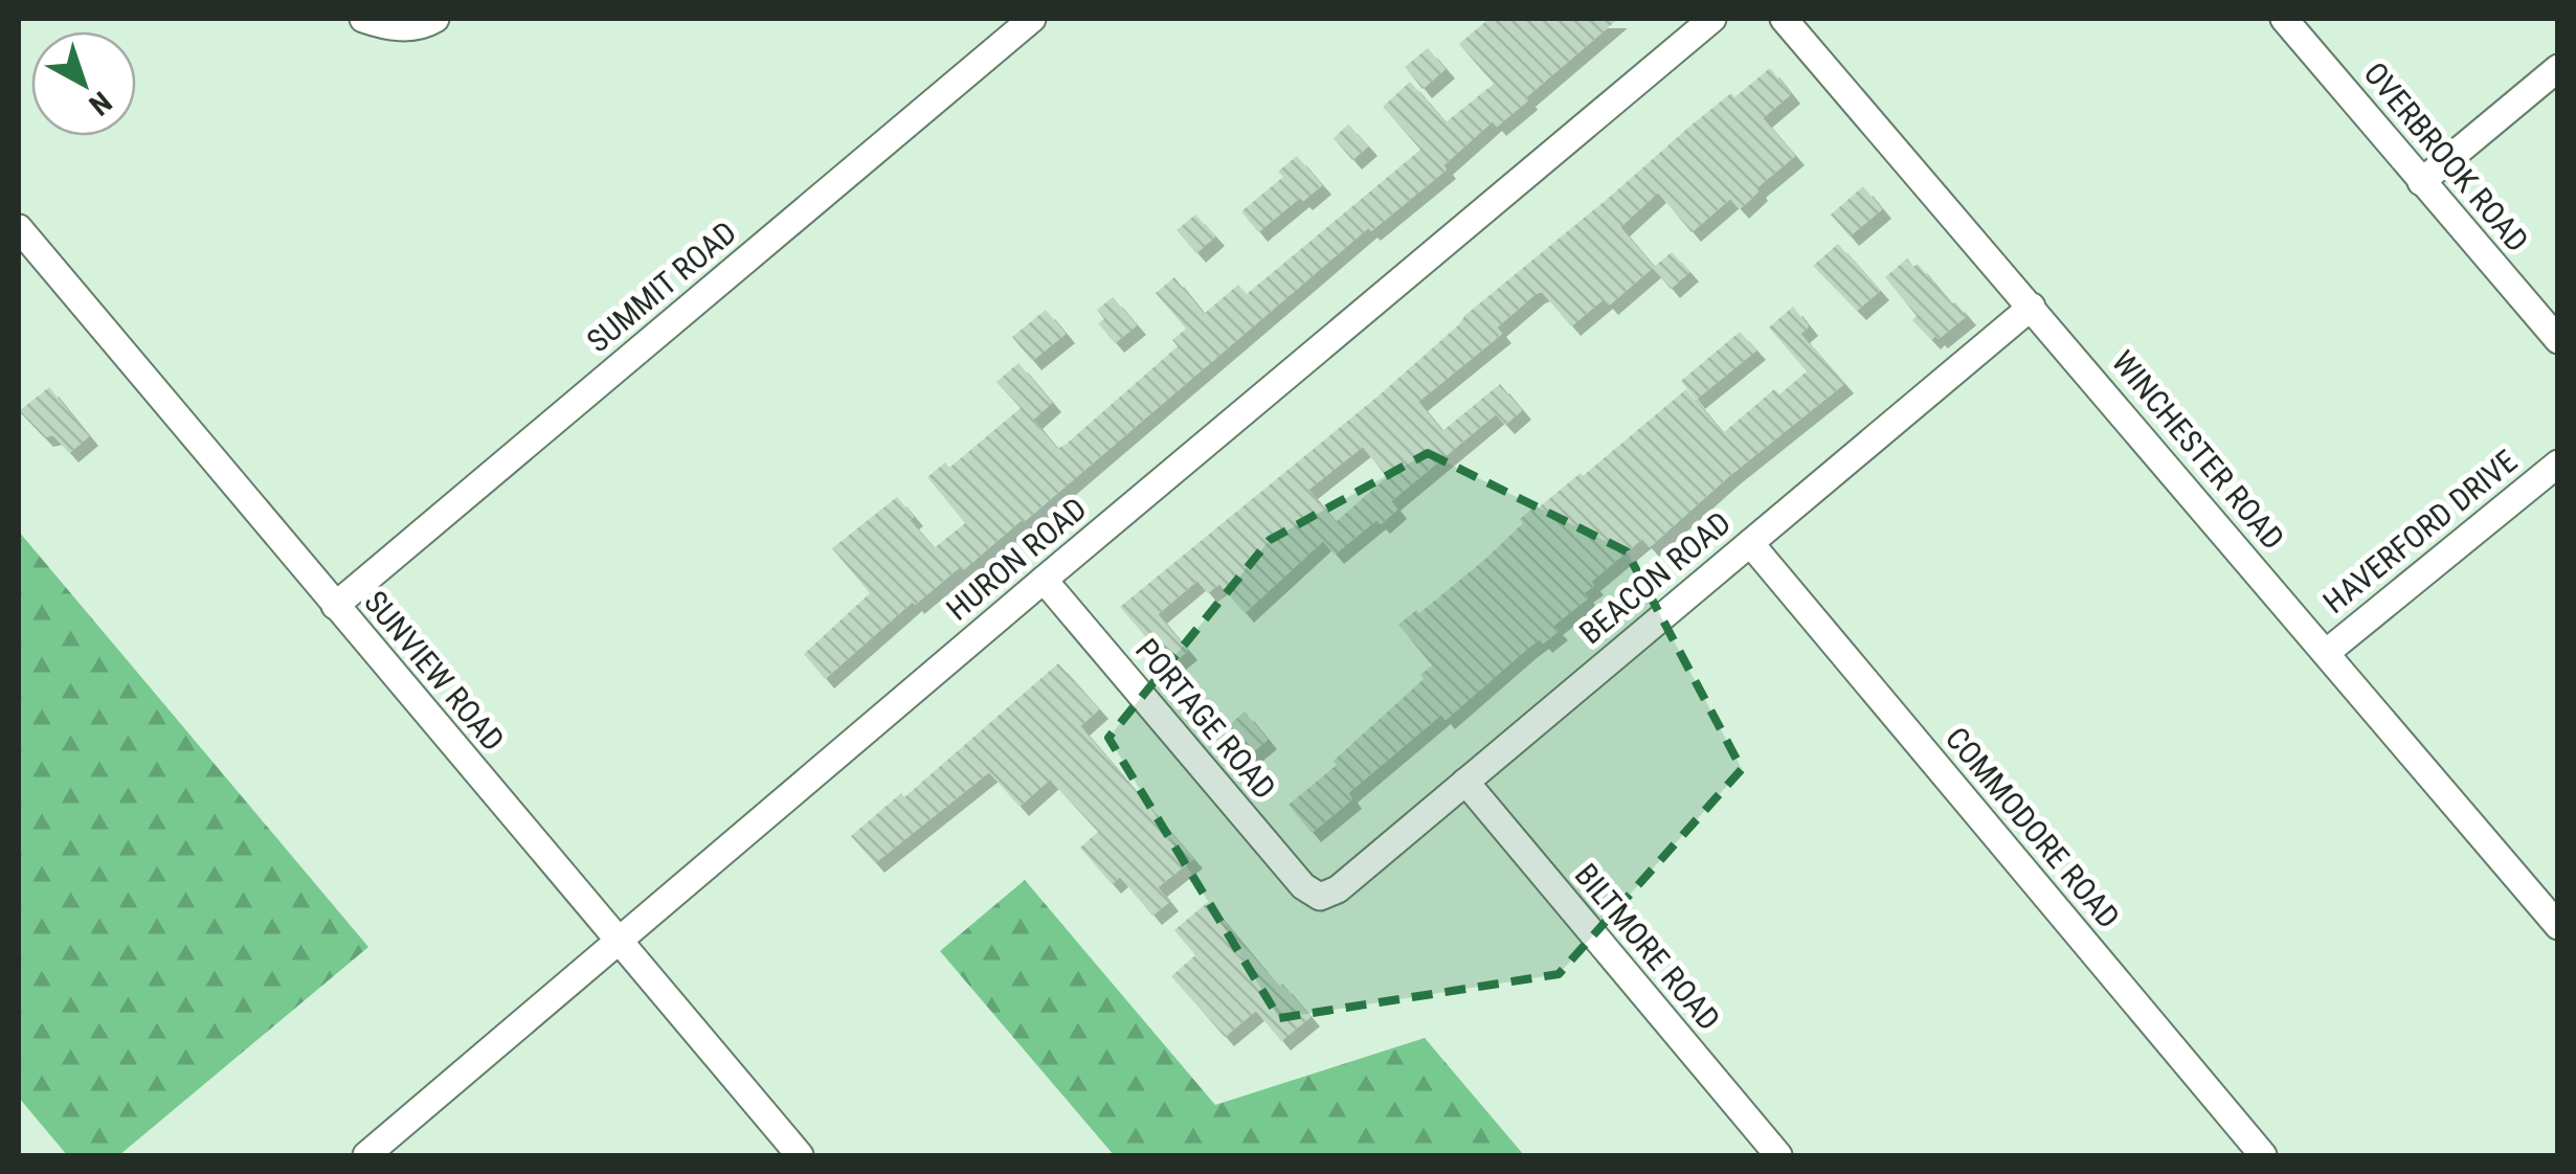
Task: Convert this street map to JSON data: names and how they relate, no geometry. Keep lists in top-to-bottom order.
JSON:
{
  "streets": {
    "street": [
      "OVERBROOK ROAD",
      "SUMMIT ROAD",
      "WINCHESTER ROAD",
      "HAVERFORD DRIVE",
      "HURON ROAD",
      "BEACON ROAD",
      "SUNVIEW ROAD",
      "PORTAGE ROAD",
      "COMMODORE ROAD",
      "BILTMORE ROAD"
    ]
  },
  "crossings": [
    ["SUMMIT ROAD", "SUNVIEW ROAD"],
    ["WINCHESTER ROAD", "HAVERFORD DRIVE"],
    ["WINCHESTER ROAD", "BEACON ROAD"],
    ["HURON ROAD", "SUNVIEW ROAD"],
    ["HURON ROAD", "PORTAGE ROAD"],
    ["BEACON ROAD", "PORTAGE ROAD"],
    ["BEACON ROAD", "COMMODORE ROAD"],
    ["BEACON ROAD", "BILTMORE ROAD"]
  ],
  "north": "bottom right"
}
